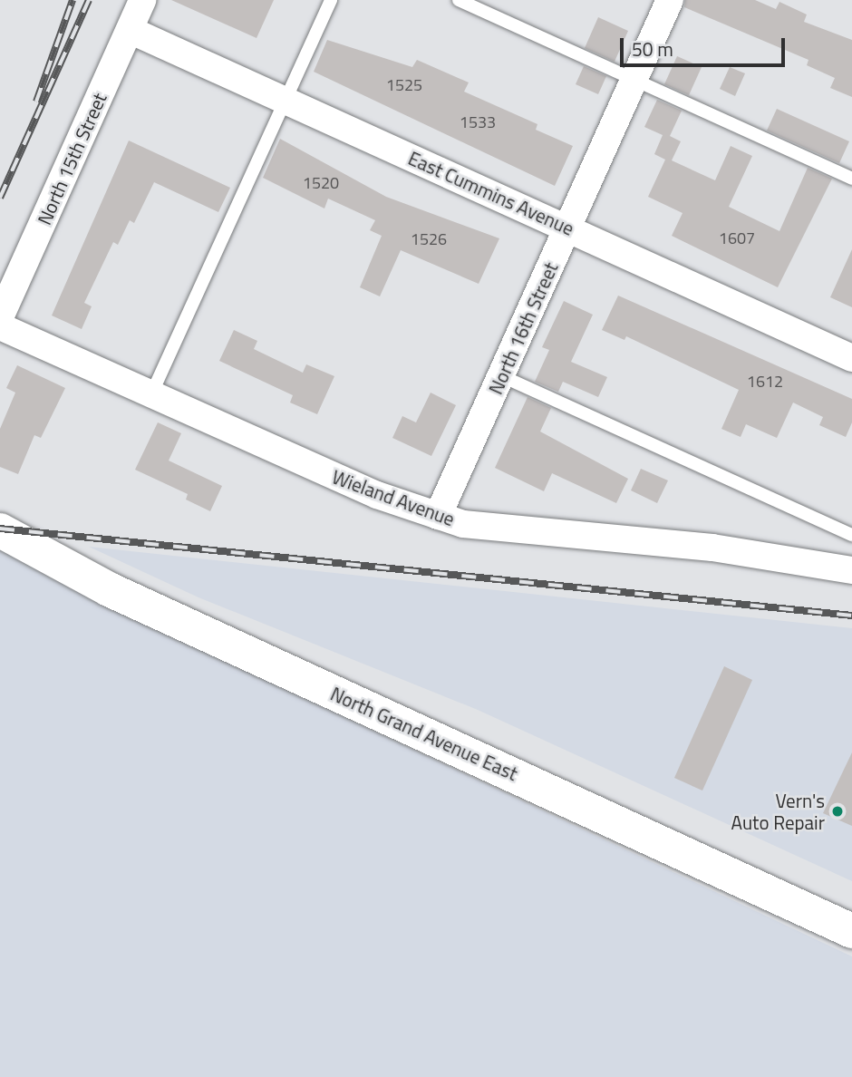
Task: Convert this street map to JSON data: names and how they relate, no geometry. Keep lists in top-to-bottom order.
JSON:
{
  "streets": {
    "street": [
      "North 15th Street",
      "East Cummins Avenue",
      "North 16th Street",
      "Wieland Avenue",
      "North Grand Avenue East"
    ]
  },
  "crossings": [
    ["North 15th Street", "East Cummins Avenue"],
    ["East Cummins Avenue", "North 16th Street"],
    ["North 16th Street", "Wieland Avenue"]
  ],
  "places": ["Vern's Auto Repair"],
  "house_numbers": [
    "1525",
    "1533",
    "1520",
    "1607",
    "1526",
    "1612"
  ],
  "scale_bar": "50 m"
}
